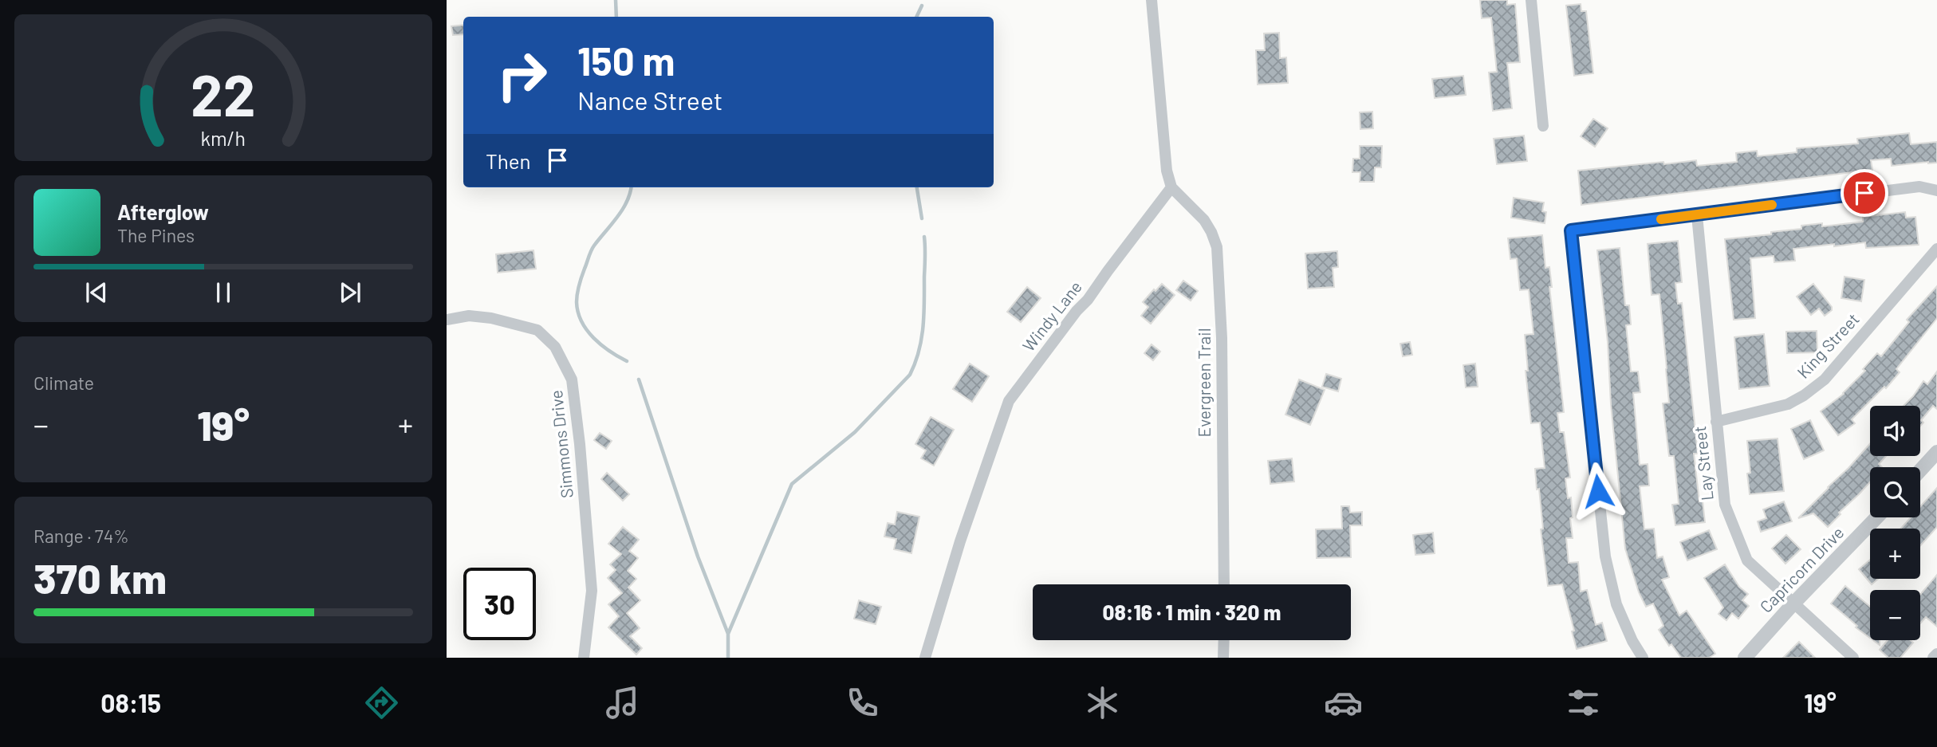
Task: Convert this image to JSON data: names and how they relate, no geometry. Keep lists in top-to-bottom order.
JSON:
{
  "streets": {
    "street": [
      "Windy Lane",
      "King Street",
      "Evergreen Trail",
      "Simmons Drive",
      "Lay Street",
      "Capricorn Drive"
    ]
  },
  "crossings": [
    ["Windy Lane", "Evergreen Trail"],
    ["King Street", "Lay Street"],
    ["Lay Street", "Capricorn Drive"]
  ],
  "page": {
    "turn": ["150 m", "Nance Street"],
    "then": "Then",
    "song": ["Afterglow", "The Pines"],
    "tile": [
      "Climate",
      ["Range · 74%", "370 km"]
    ],
    "heat": ["−", "19°", "+"],
    "map_buttons": ["+", "−"],
    "limit": "30",
    "trip": "08:16 · 1 min · 320 m",
    "tabs": ["08:15", "19°"],
    "gauge": ["22", "km/h"]
  }
}
